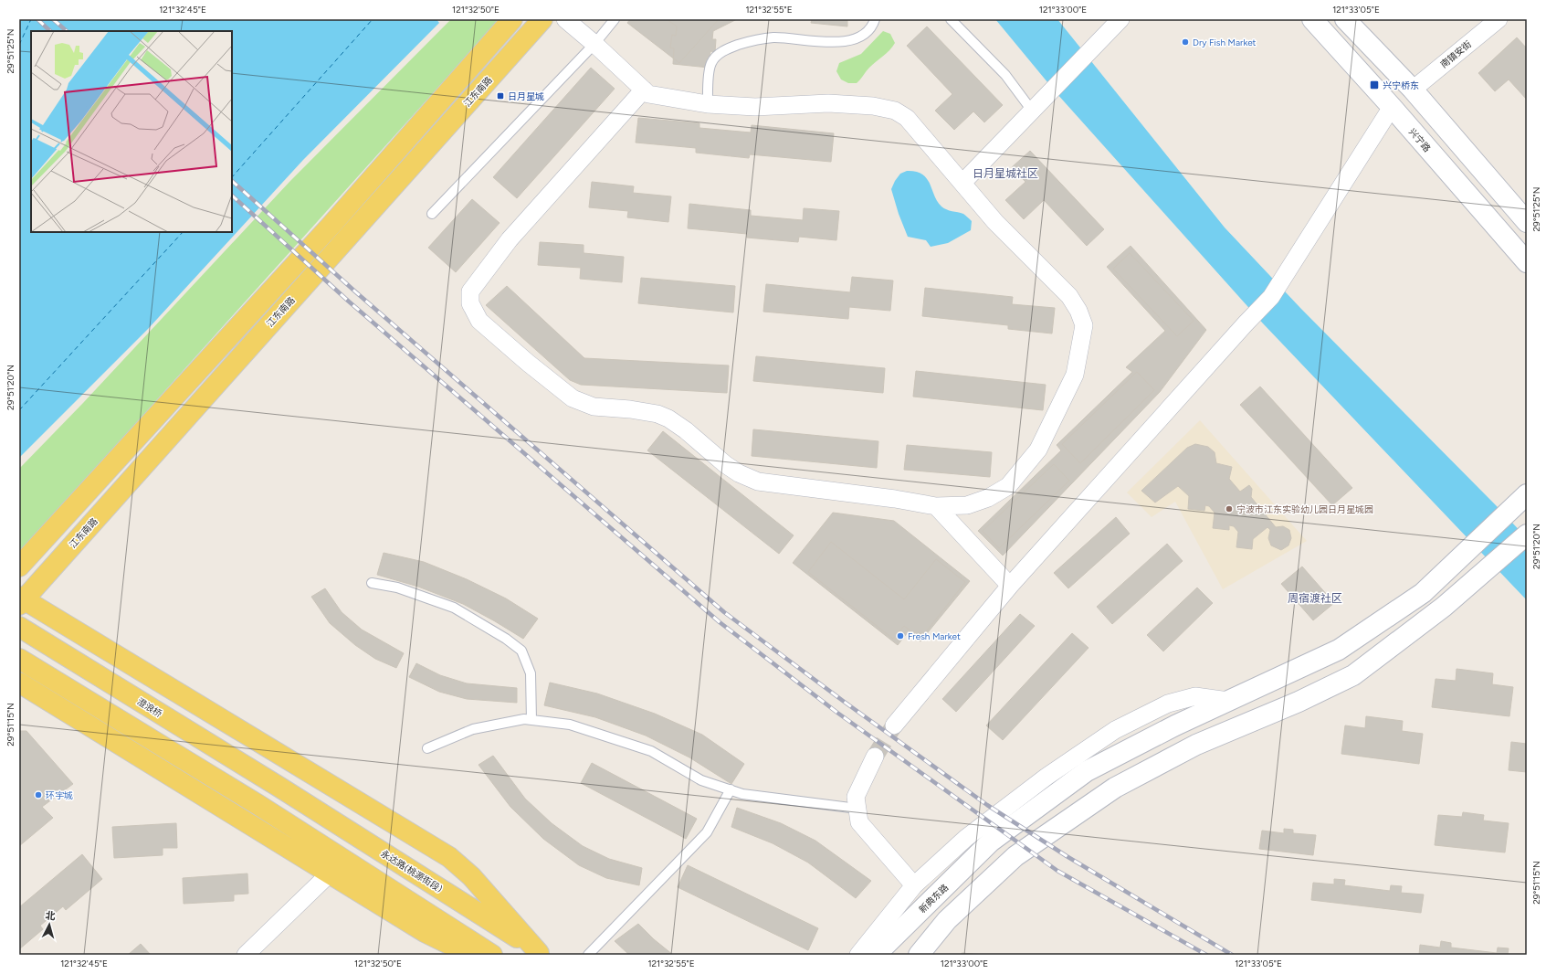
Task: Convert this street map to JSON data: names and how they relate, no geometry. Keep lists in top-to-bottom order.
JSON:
{
  "streets": {
    "main road": [
      "江东南路",
      "兴宁路",
      "澄浪桥",
      "永达路(桃源街段)",
      "新典东路"
    ],
    "street": ["南镇安街"]
  },
  "crossings": [
    ["澄浪桥", "永达路(桃源街段)"]
  ],
  "districts": ["日月星城社区", "周宿渡社区"],
  "places": {
    "other": [
      "Dry Fish Market",
      "宁波市江东实验幼儿园日月星城园",
      "Fresh Market",
      "环宇城"
    ],
    "transit": ["兴宁桥东", "日月星城"]
  },
  "north": "top",
  "coordinates": [
    "121°32'45\"E",
    "121°32'50\"E",
    "121°32'55\"E",
    "121°33'00\"E",
    "121°33'05\"E",
    "29°51'25\"N",
    "29°51'20\"N",
    "29°51'15\"N"
  ]
}
